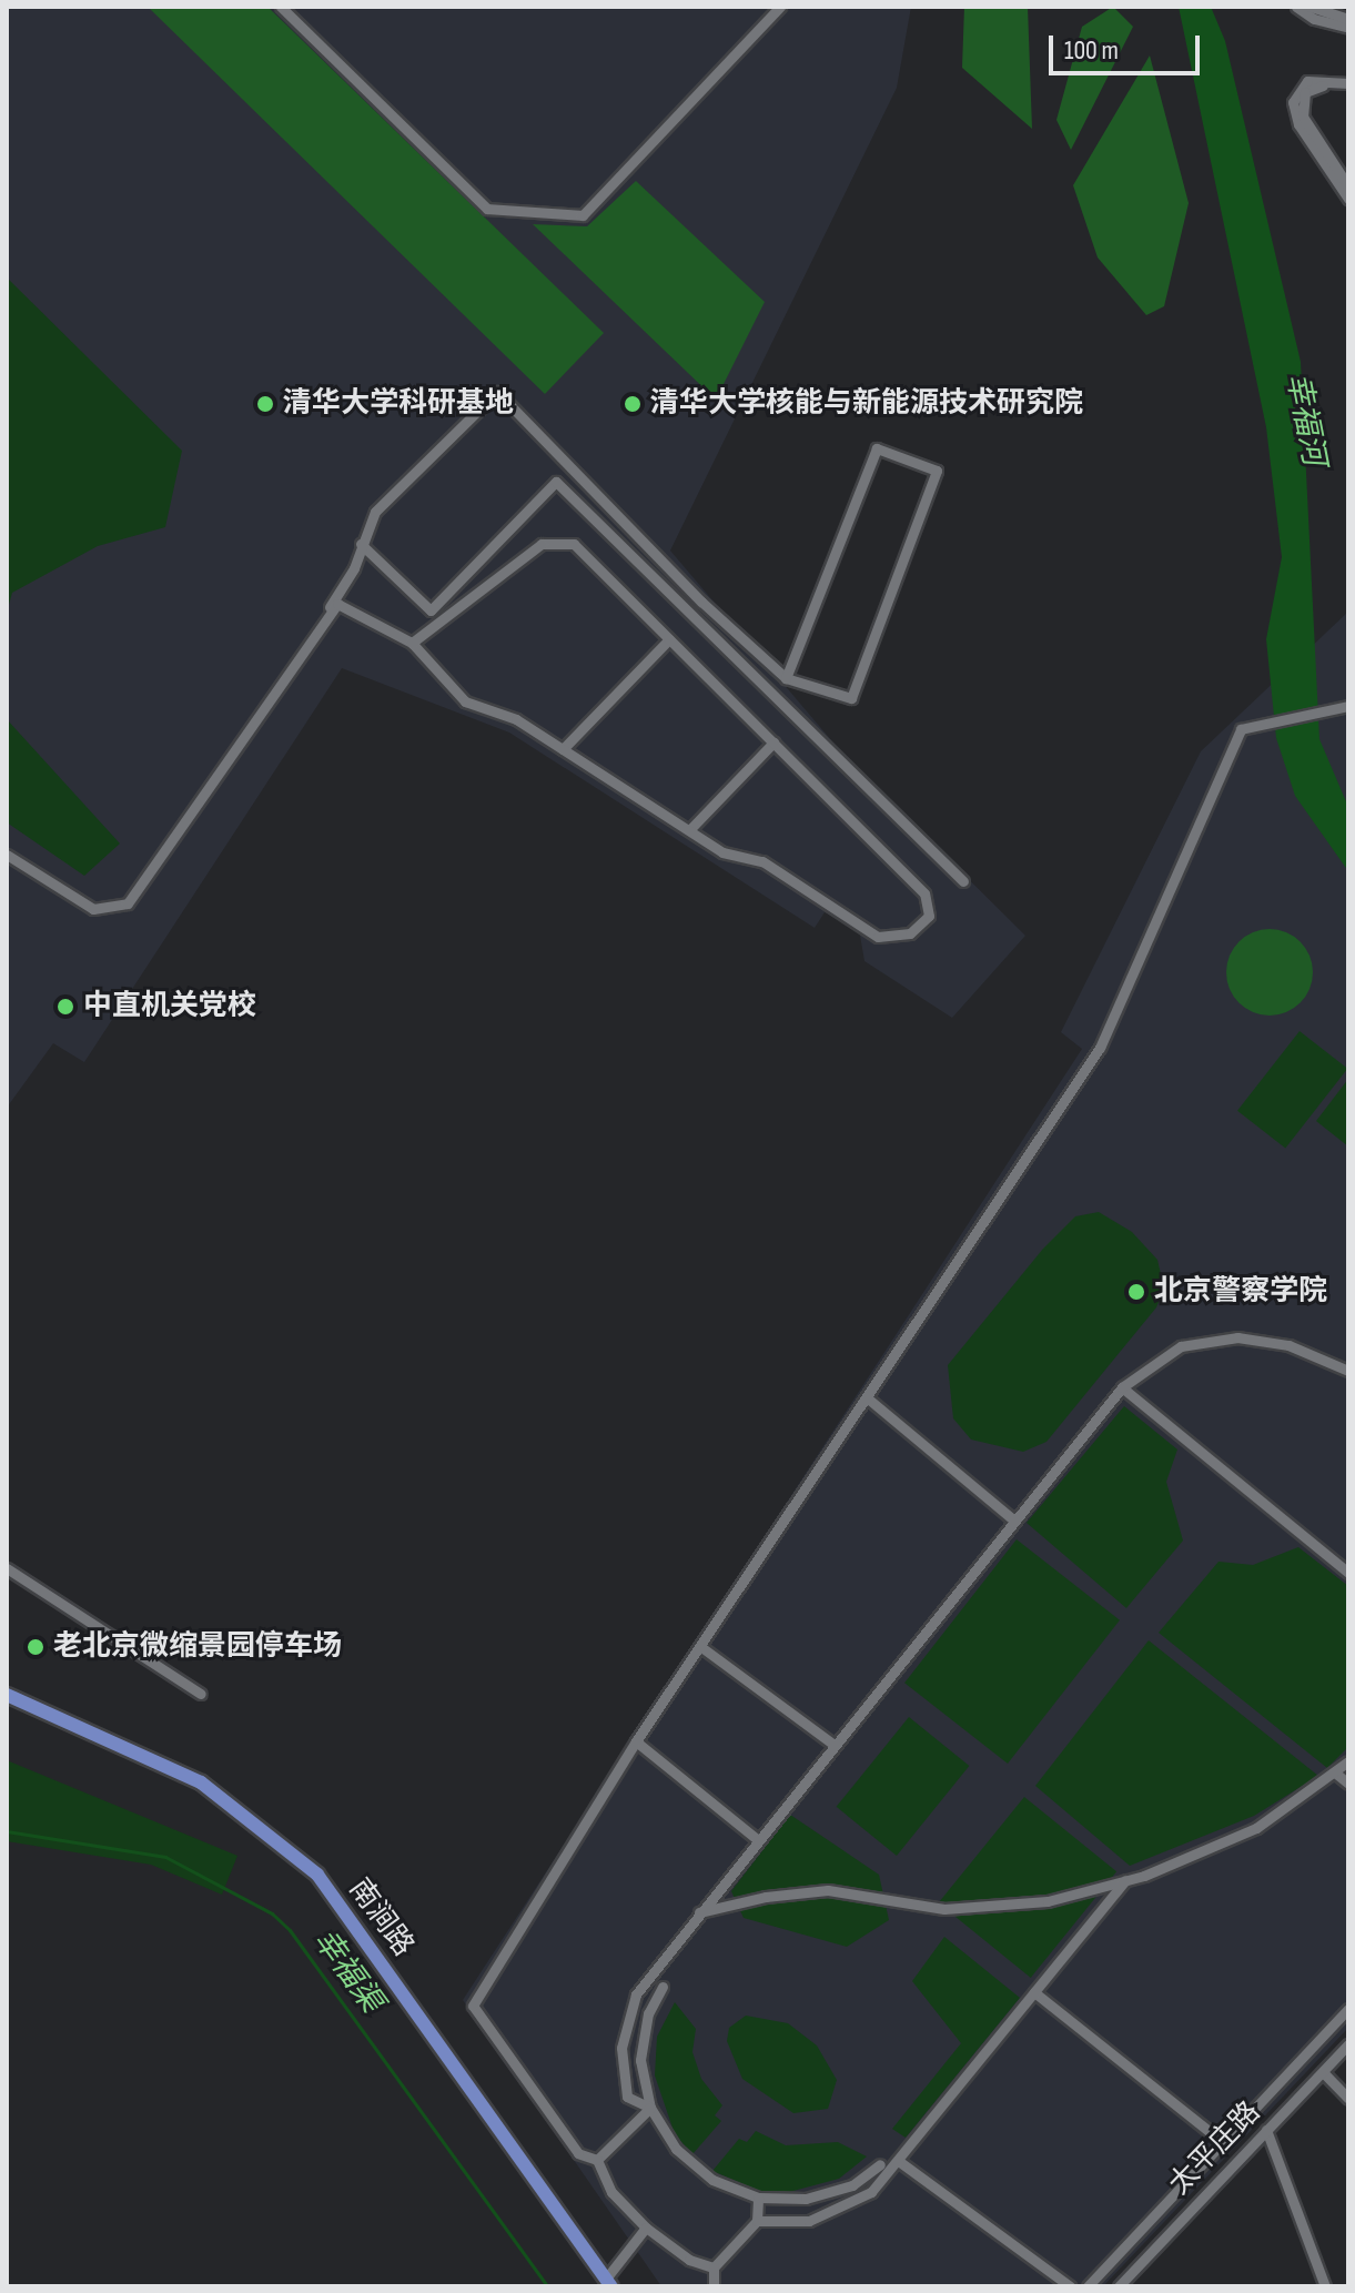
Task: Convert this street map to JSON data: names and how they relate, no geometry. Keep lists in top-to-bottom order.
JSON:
{
  "streets": {
    "main road": ["南涧路"],
    "street": ["太平庄路"]
  },
  "water": ["幸福河", "幸福渠"],
  "places": [
    "清华大学科研基地",
    "清华大学核能与新能源技术研究院",
    "中直机关党校",
    "北京警察学院",
    "老北京微缩景园停车场"
  ],
  "scale_bar": "100 m"
}
